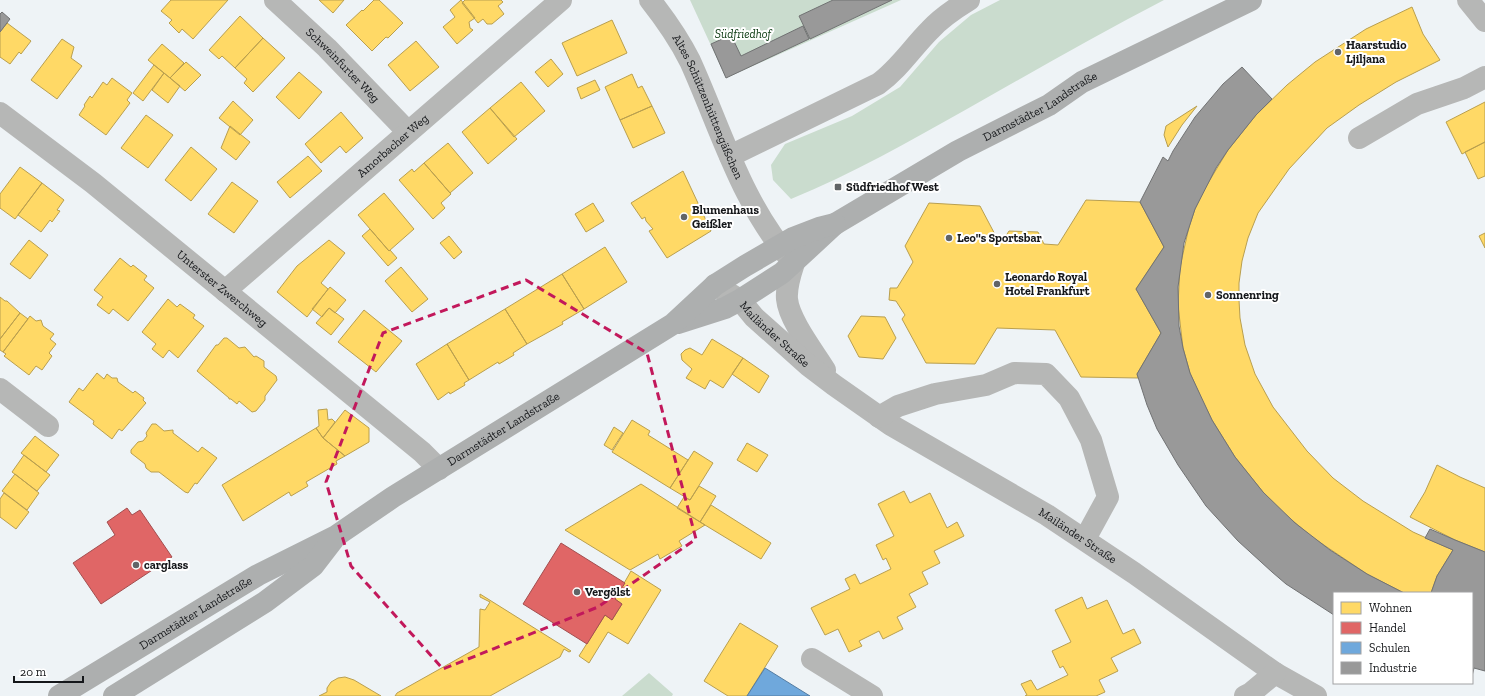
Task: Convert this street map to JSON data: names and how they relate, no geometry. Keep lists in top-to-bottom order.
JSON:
{
  "streets": {
    "main road": ["Darmstädter Landstraße"],
    "street": [
      "Schweinfurter Weg",
      "Altes Schützenhüttengäßchen",
      "Amorbacher Weg",
      "Unterster Zwerchweg",
      "Mailänder Straße"
    ]
  },
  "crossings": [
    ["Schweinfurter Weg", "Amorbacher Weg"],
    ["Altes Schützenhüttengäßchen", "Darmstädter Landstraße"],
    ["Altes Schützenhüttengäßchen", "Mailänder Straße"],
    ["Darmstädter Landstraße", "Unterster Zwerchweg"],
    ["Darmstädter Landstraße", "Mailänder Straße"],
    ["Amorbacher Weg", "Unterster Zwerchweg"]
  ],
  "parks": ["Südfriedhof"],
  "places": {
    "other": [
      "Haarstudio Ljiljana",
      "Blumenhaus Geißler",
      "Leo''s Sportsbar",
      "Leonardo Royal Hotel Frankfurt",
      "Sonnenring",
      "carglass",
      "Vergölst"
    ],
    "transit": ["Südfriedhof West"]
  },
  "legend": [
    "Wohnen",
    "Handel",
    "Schulen",
    "Industrie"
  ],
  "scale_bar": "20 m"
}
